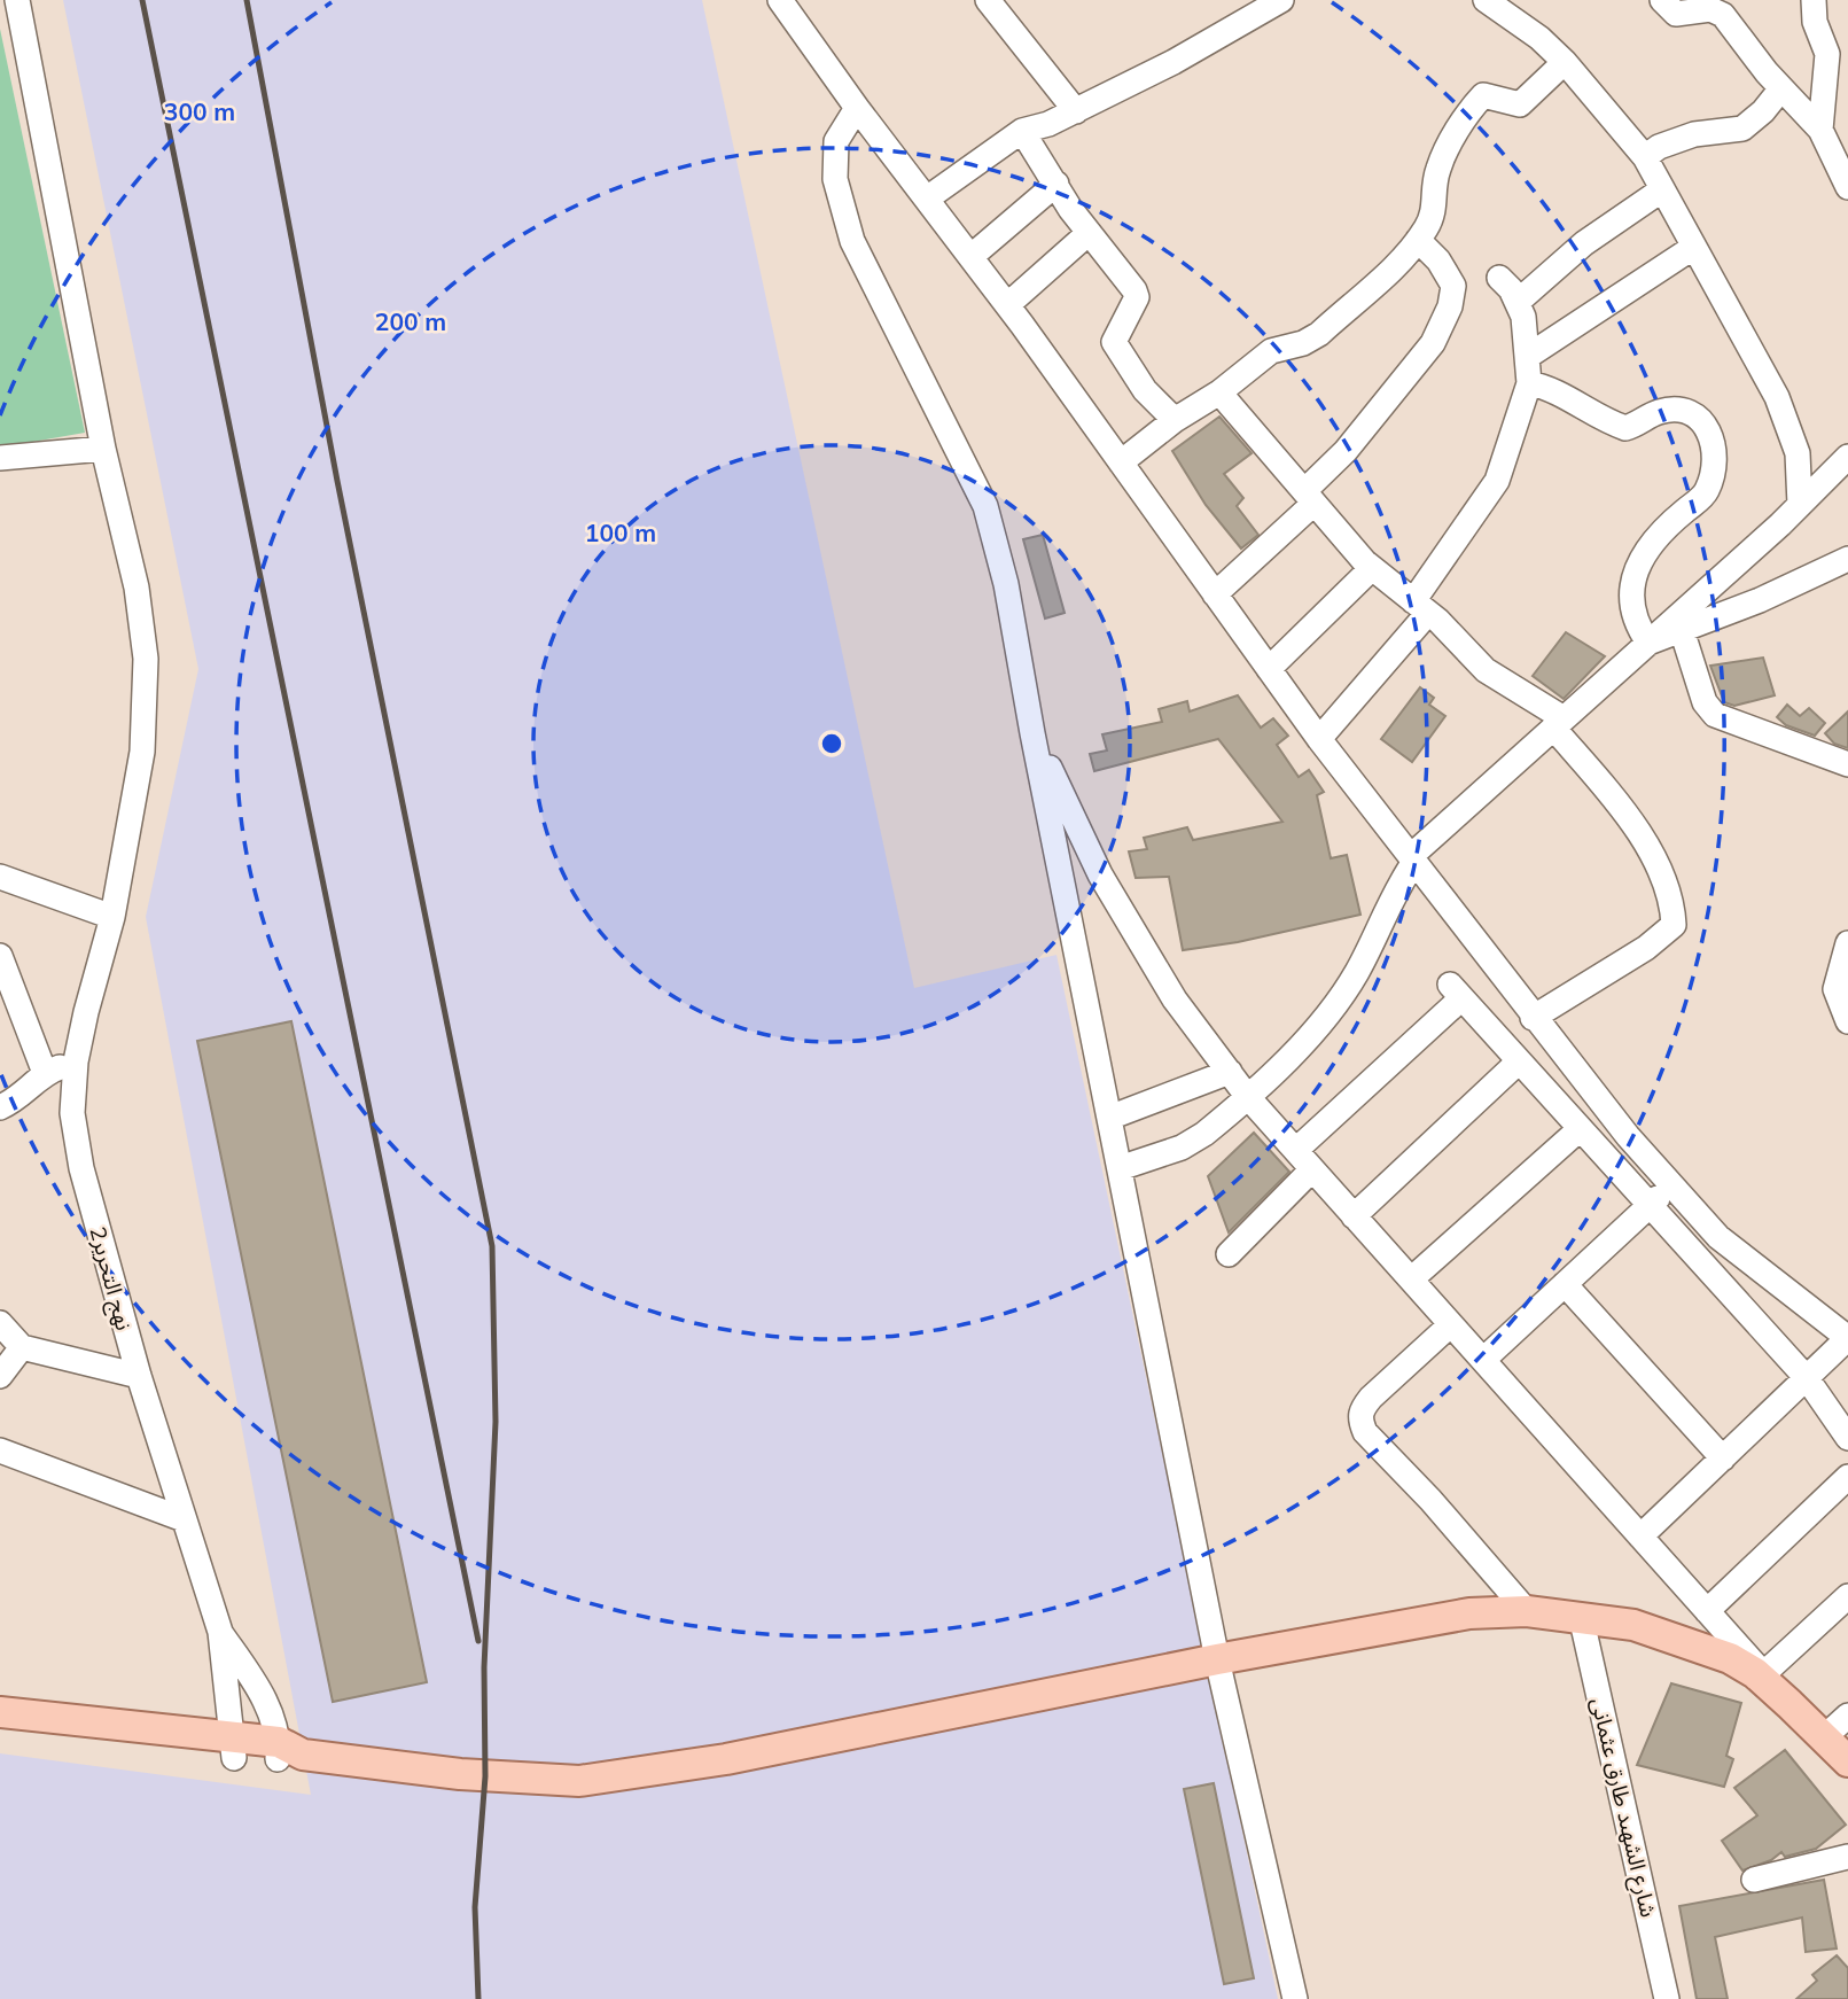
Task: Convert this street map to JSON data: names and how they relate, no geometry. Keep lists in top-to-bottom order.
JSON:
{
  "streets": {
    "street": ["نهج التحرير2", "شارع الشهىد طارق عثمانى"]
  },
  "rings": ["300 m", "200 m", "100 m"]
}
